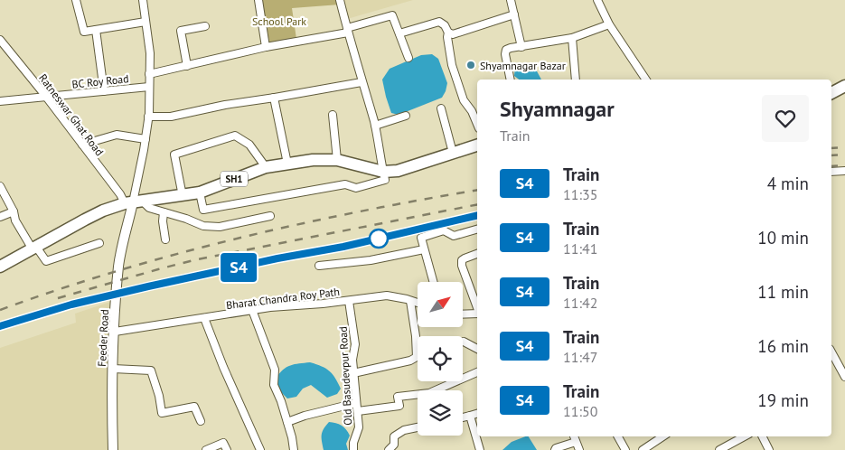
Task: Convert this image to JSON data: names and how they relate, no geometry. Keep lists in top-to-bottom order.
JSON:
{
  "streets": {
    "main road": ["SH1"],
    "street": [
      "BC Roy Road",
      "Ratneswar Ghat Road",
      "Bharat Chandra Roy Path",
      "Feeder Road",
      "Old Basudevpur Road"
    ]
  },
  "crossings": [
    ["BC Roy Road", "Ratneswar Ghat Road"],
    ["Ratneswar Ghat Road", "SH1"],
    ["Ratneswar Ghat Road", "Feeder Road"],
    ["SH1", "Feeder Road"],
    ["Bharat Chandra Roy Path", "Feeder Road"],
    ["Bharat Chandra Roy Path", "Old Basudevpur Road"]
  ],
  "parks": ["School Park"],
  "places": ["Shyamnagar Bazar"],
  "north": "top right",
  "page": {
    "on_map": "S4",
    "heading": ["Shyamnagar", "Train"],
    "list": [
      {
        "mark": "S4",
        "name": "Train",
        "note": "11:35",
        "value": "4 min"
      },
      {
        "mark": "S4",
        "name": "Train",
        "note": "11:41",
        "value": "10 min"
      },
      {
        "mark": "S4",
        "name": "Train",
        "note": "11:42",
        "value": "11 min"
      },
      {
        "mark": "S4",
        "name": "Train",
        "note": "11:47",
        "value": "16 min"
      },
      {
        "mark": "S4",
        "name": "Train",
        "note": "11:50",
        "value": "19 min"
      }
    ]
  }
}
